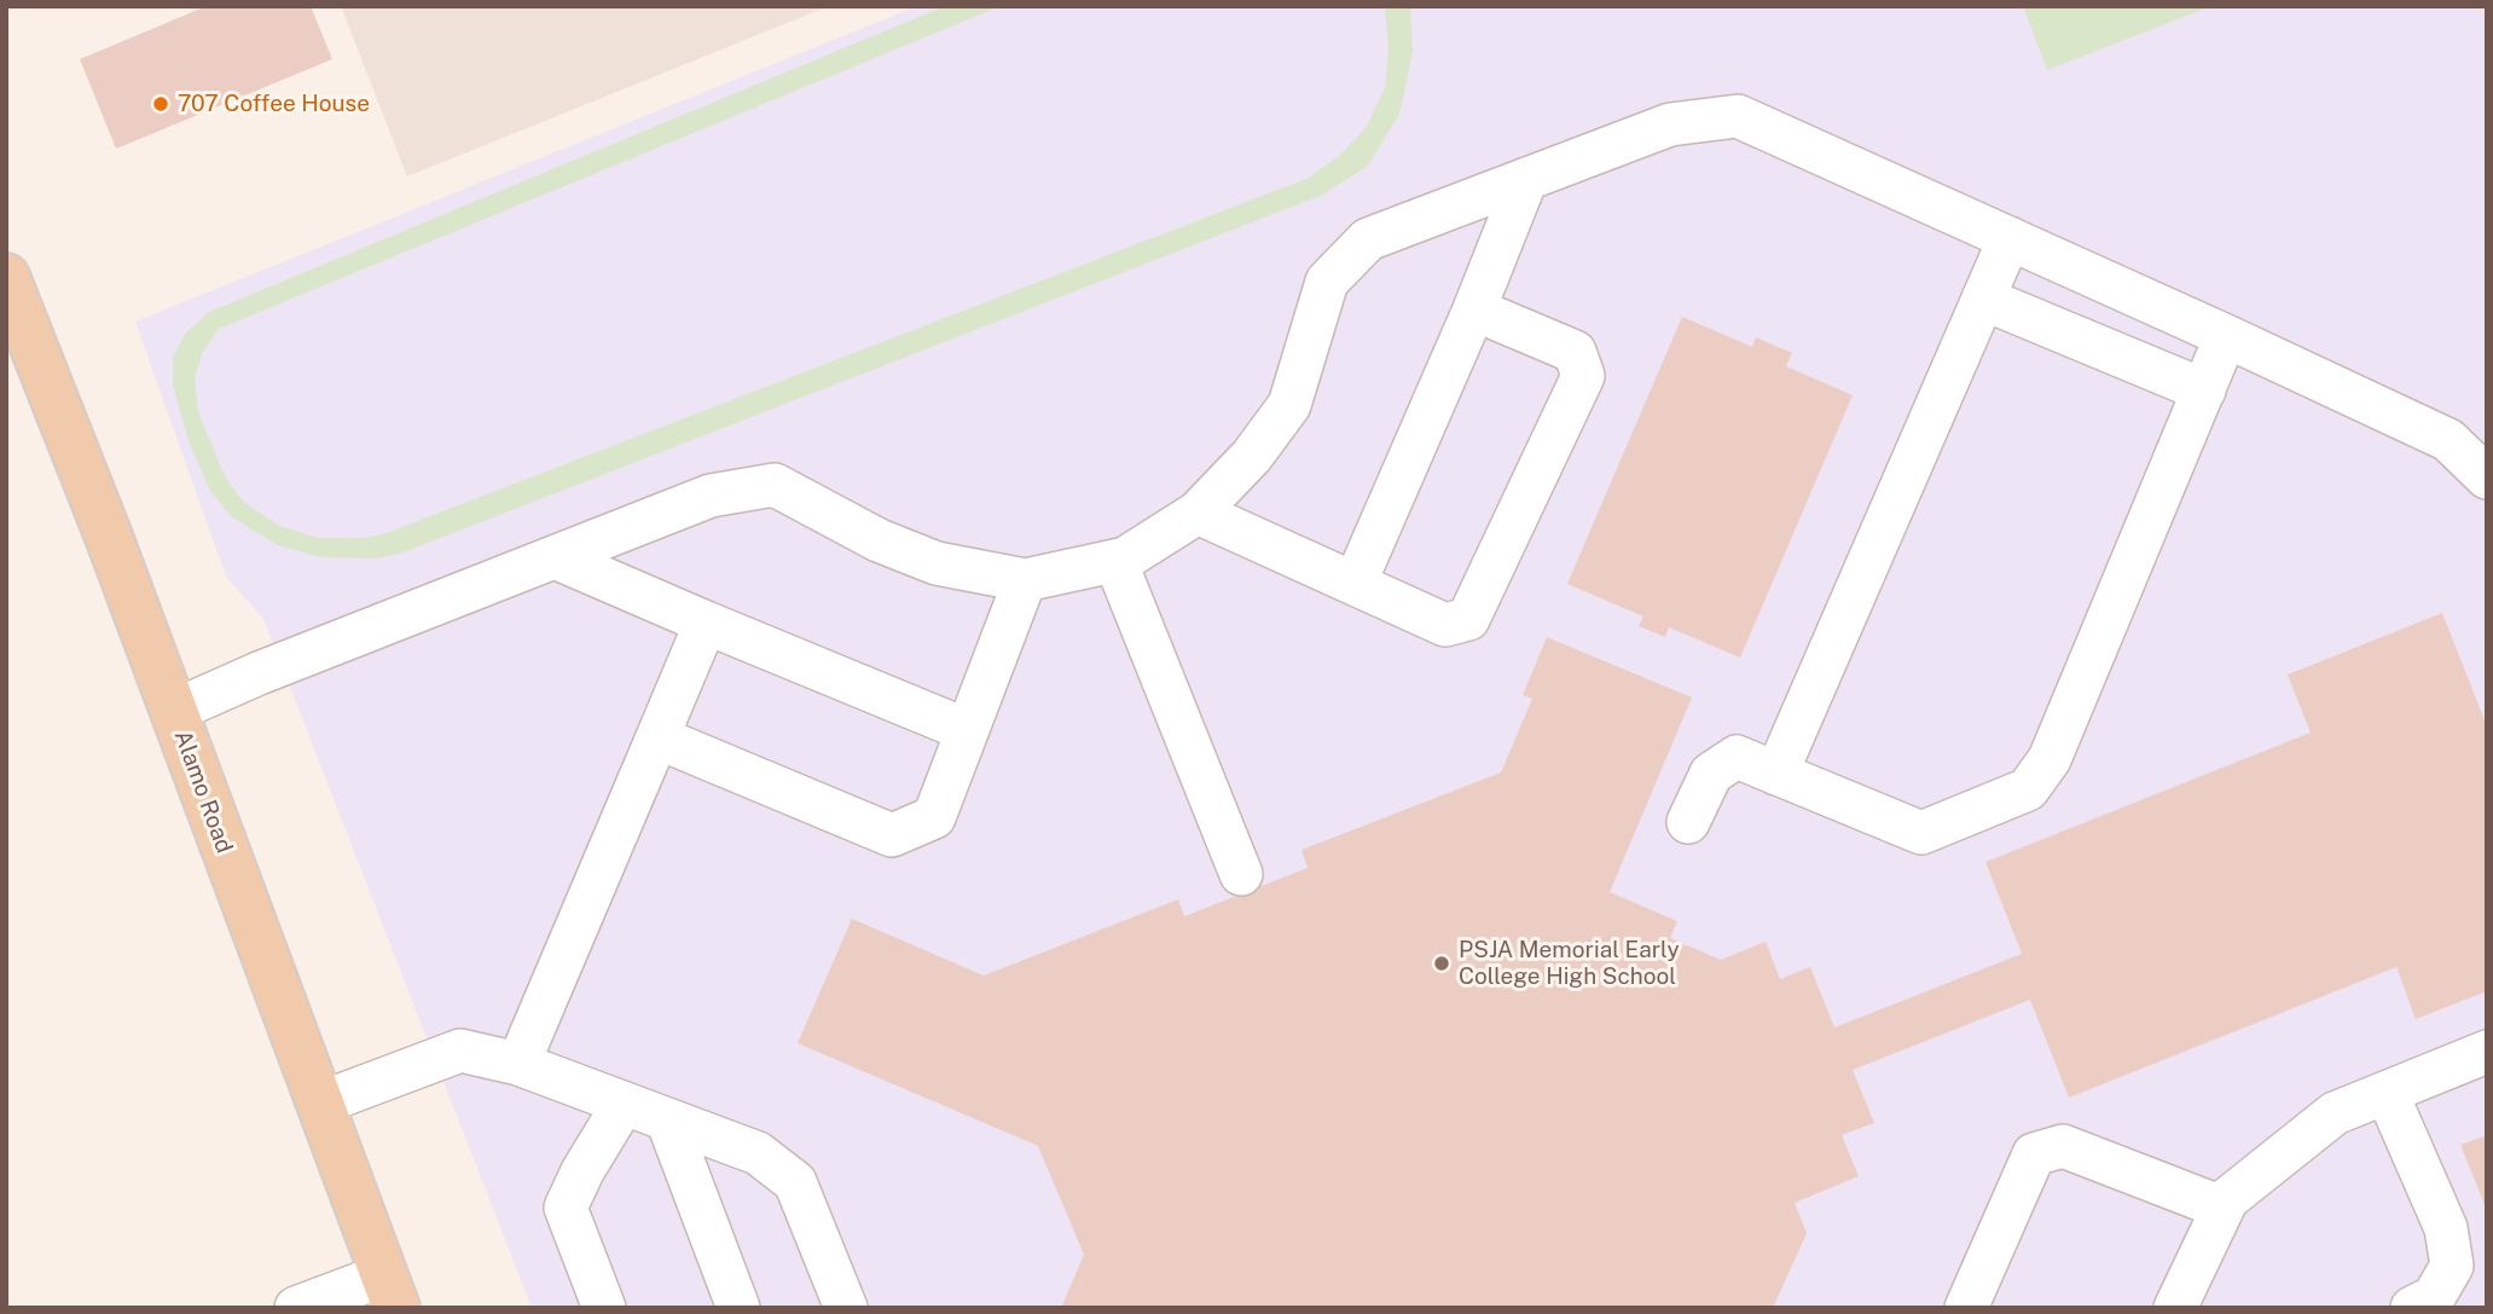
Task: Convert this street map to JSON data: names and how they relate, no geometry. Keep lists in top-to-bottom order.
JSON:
{
  "streets": {
    "main road": ["Alamo Road"]
  },
  "places": ["707 Coffee House", "PSJA Memorial Early College High School"]
}
